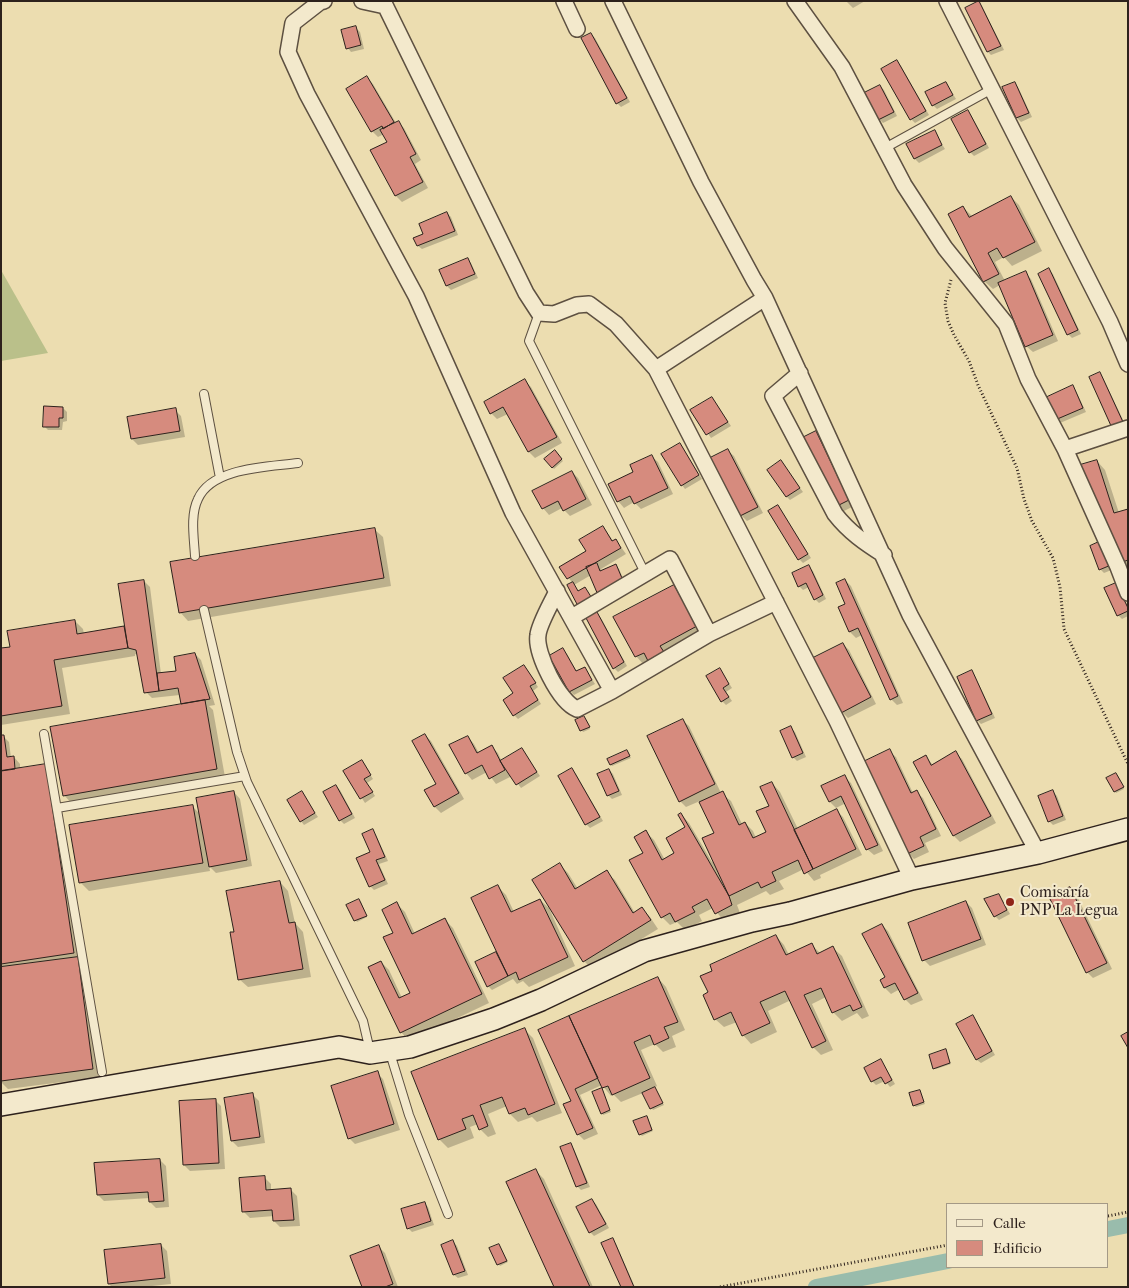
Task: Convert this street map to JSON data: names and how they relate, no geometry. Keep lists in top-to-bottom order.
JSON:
{
  "places": ["Comisaría PNP La Legua"],
  "legend": ["Calle", "Edificio"]
}
